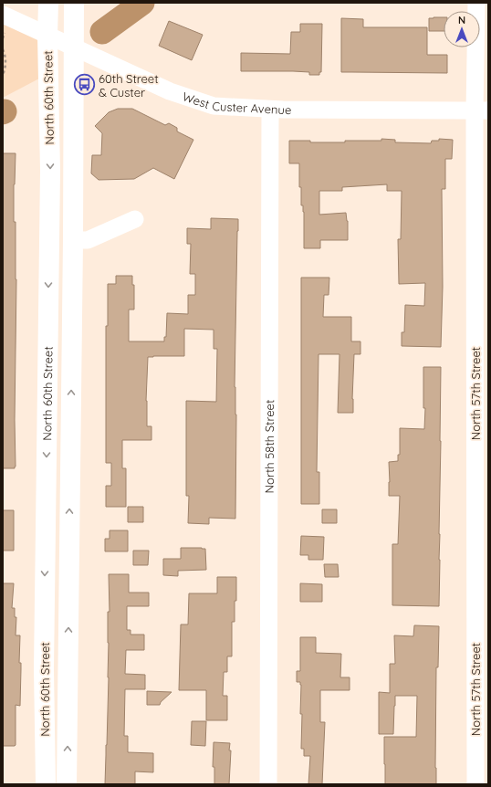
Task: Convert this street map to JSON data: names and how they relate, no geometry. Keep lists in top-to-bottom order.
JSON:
{
  "streets": {
    "main road": ["North 60th Street"],
    "street": ["West Custer Avenue", "North 57th Street", "North 58th Street"]
  },
  "crossings": [
    ["North 60th Street", "West Custer Avenue"],
    ["West Custer Avenue", "North 57th Street"],
    ["West Custer Avenue", "North 58th Street"]
  ],
  "places": {
    "bus stop": ["60th Street & Custer"]
  },
  "north": "top"
}
